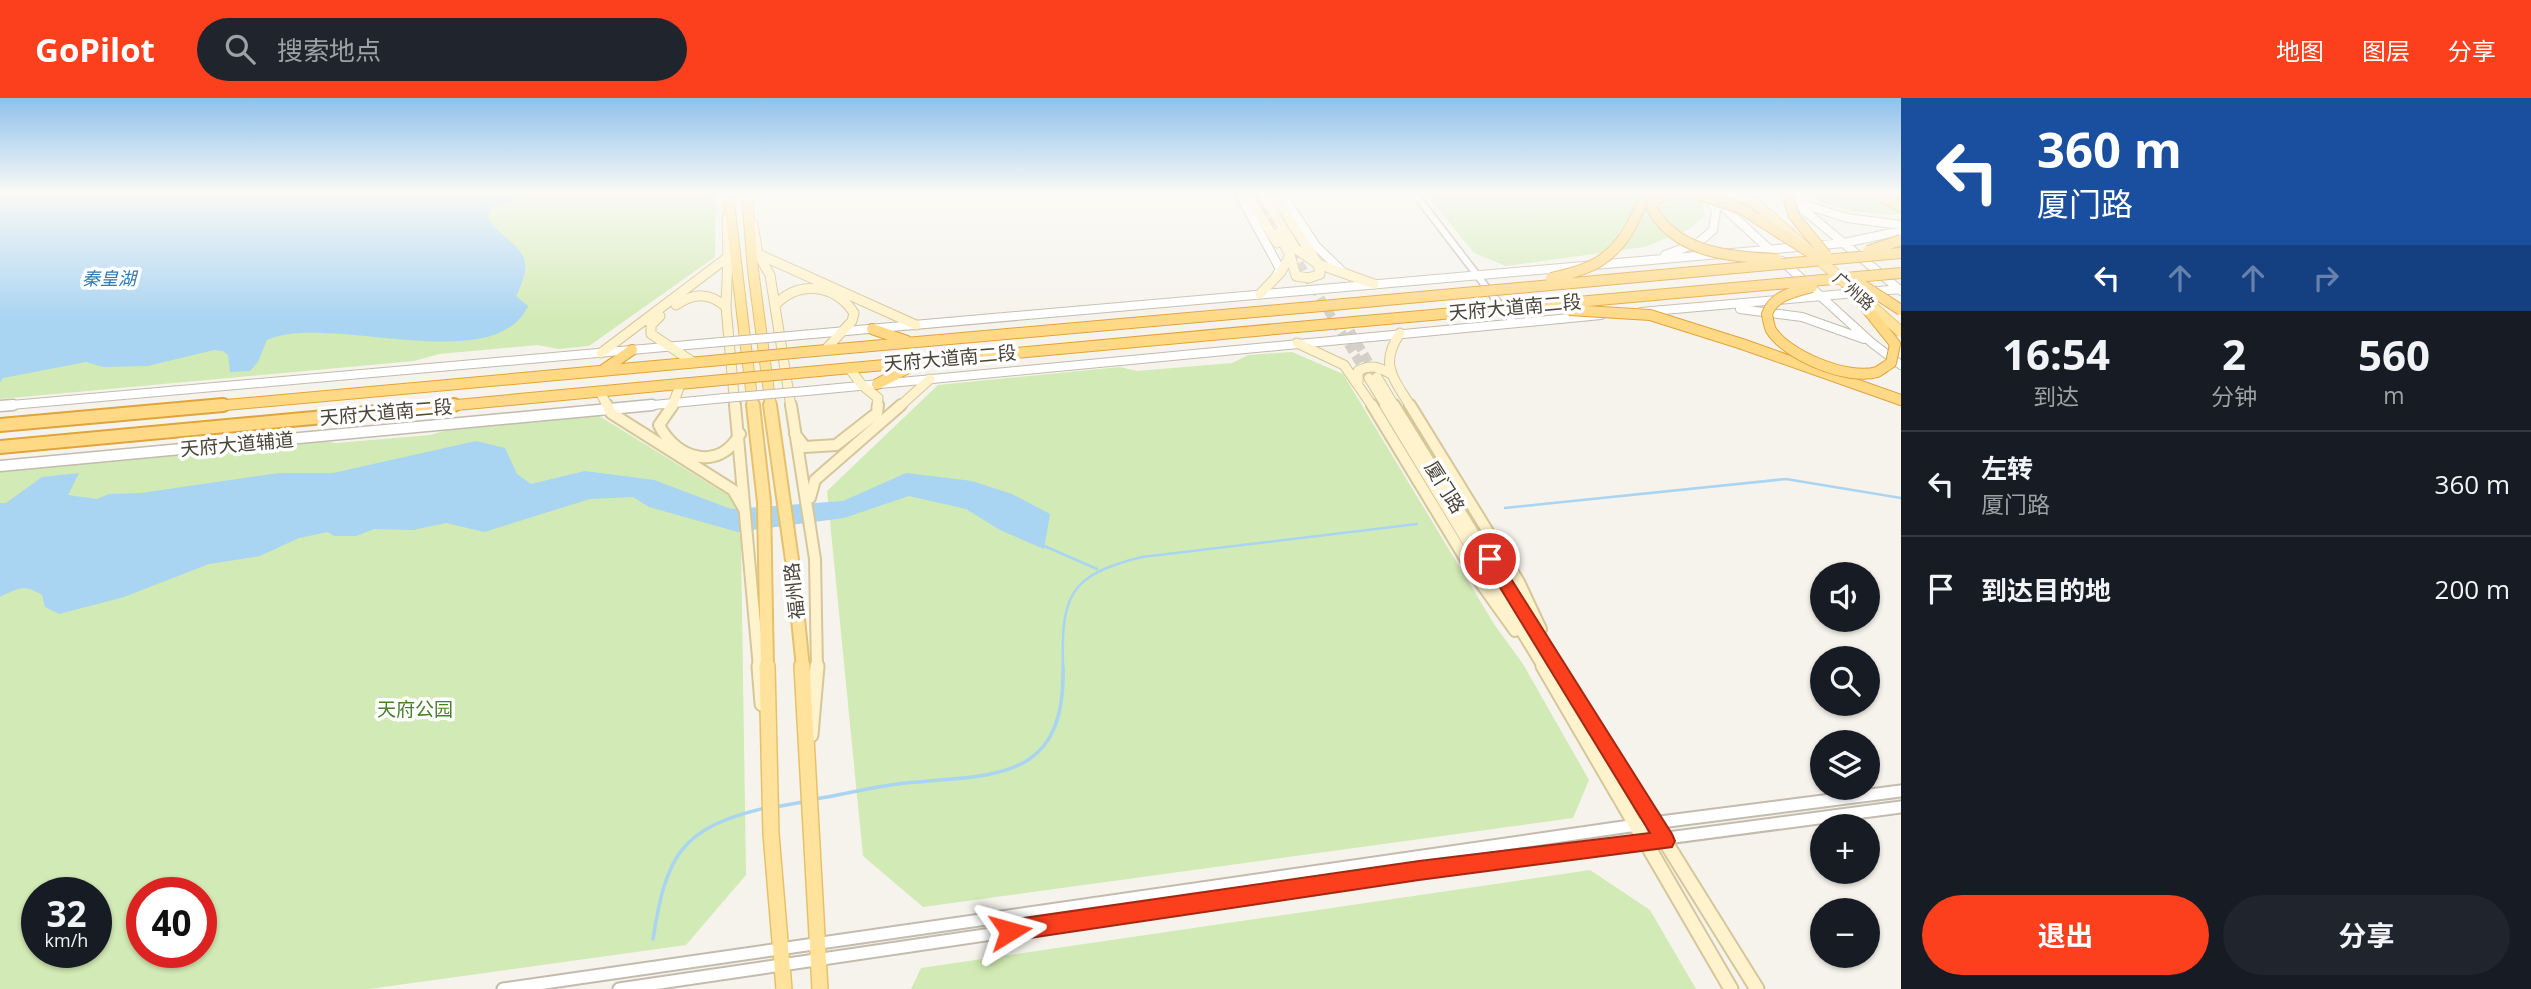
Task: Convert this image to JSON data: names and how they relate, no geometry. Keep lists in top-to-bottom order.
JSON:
{
  "streets": {
    "highway": ["天府大道南二段"],
    "main road": ["广州路", "厦门路", "福州路"],
    "street": ["天府大道辅道"]
  },
  "crossings": [
    ["广州路", "天府大道南二段"]
  ],
  "water": ["秦皇湖"],
  "parks": ["天府公园"],
  "page": {
    "header": "GoPilot",
    "search": "搜索地点",
    "nav": ["地图", "图层", "分享"],
    "turn": ["360 m", "厦门路"],
    "eta": [
      "16:54",
      "到达",
      "2",
      "分钟",
      "560",
      "m"
    ],
    "list": [
      {
        "name": "左转",
        "note": "厦门路",
        "value": "360 m"
      },
      {
        "name": "到达目的地",
        "value": "200 m"
      }
    ],
    "map_buttons": ["+", "−"],
    "speed": "32 km/h",
    "limit": "40",
    "buttons": ["退出", "分享"]
  }
}
